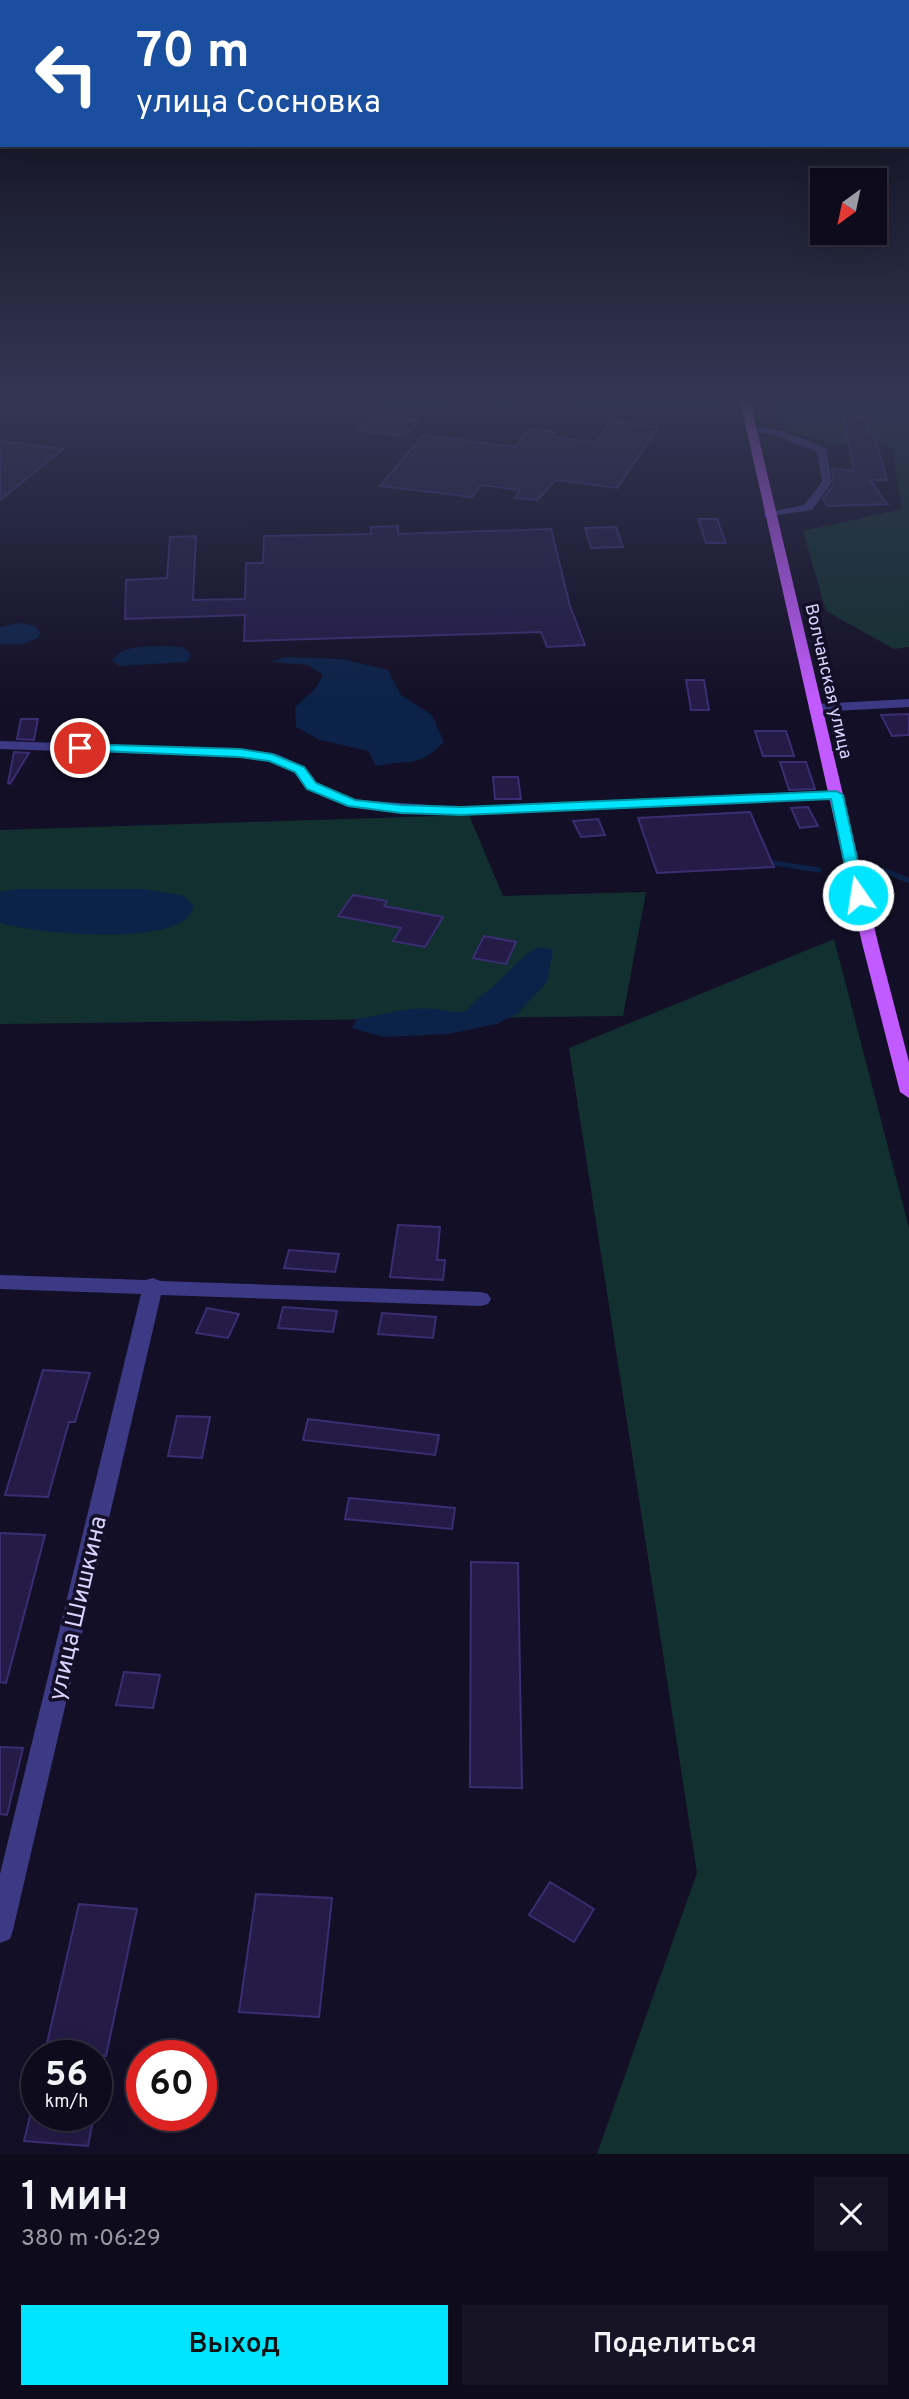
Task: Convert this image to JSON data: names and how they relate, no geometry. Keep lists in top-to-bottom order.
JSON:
{
  "streets": {
    "main road": ["Волчанская улица"],
    "street": ["улица Шишкина"]
  },
  "north": "bottom left",
  "page": {
    "turn": ["70 m", "улица Сосновка"],
    "speed": "56 km/h",
    "limit": "60",
    "heading": ["1 мин", "380 m · 06:29"],
    "buttons": ["Выход", "Поделиться"]
  }
}
